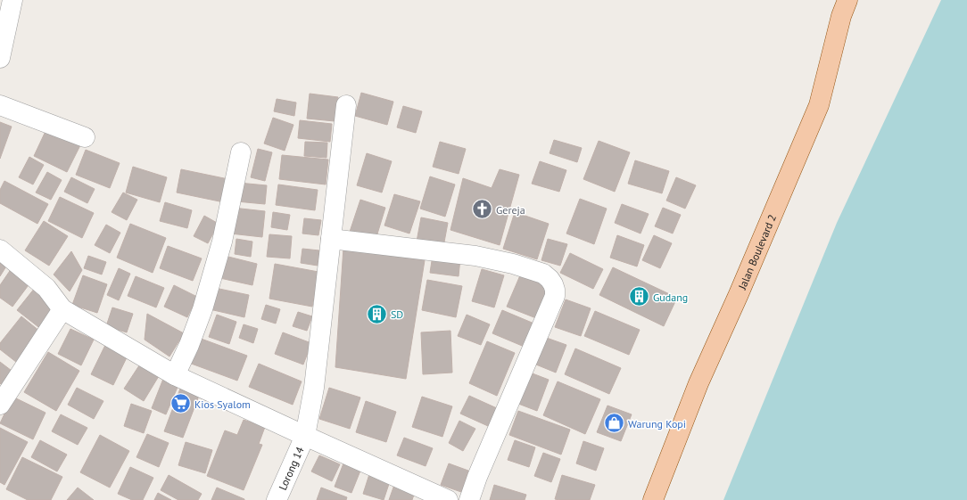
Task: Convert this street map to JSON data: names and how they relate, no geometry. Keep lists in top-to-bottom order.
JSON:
{
  "streets": {
    "main road": ["Jalan Boulevard 2"],
    "street": ["Lorong 14"]
  },
  "places": {
    "church": ["Gereja"],
    "building": ["Gudang", "SD"],
    "supermarket": ["Kios Syalom"],
    "shop": ["Warung Kopi"]
  }
}
